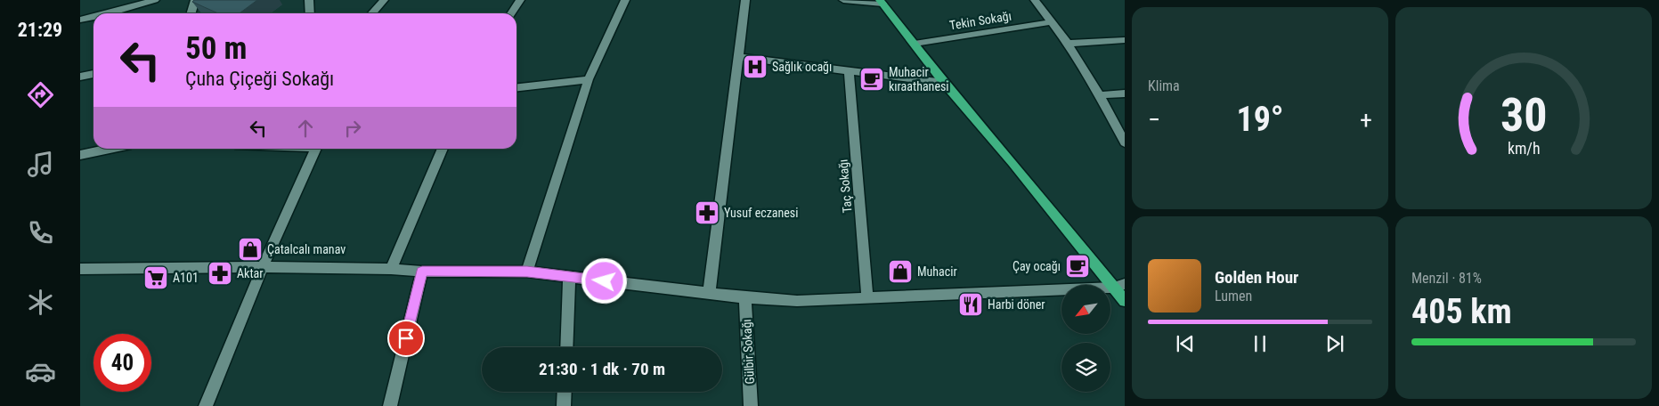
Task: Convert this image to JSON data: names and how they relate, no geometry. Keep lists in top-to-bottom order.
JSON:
{
  "streets": {
    "street": ["Tekin Sokağı", "Taç Sokağı", "Gülbir Sokağı"]
  },
  "places": {
    "hospital": ["Sağlık ocağı"],
    "cafe": ["Muhacir kıraathanesi", "Çay ocağı"],
    "pharmacy": ["Yusuf eczanesi", "Aktar"],
    "shop": ["Çatalcalı manav", "Muhacir"],
    "supermarket": ["A101"],
    "restaurant": ["Harbi döner"]
  },
  "north": "bottom left",
  "page": {
    "tabs": "21:29",
    "tile": [
      "Klima",
      ["Menzil · 81%", "405 km"]
    ],
    "turn": ["50 m", "Çuha Çiçeği Sokağı"],
    "heat": ["−", "19°", "+"],
    "song": ["Golden Hour", "Lumen"],
    "limit": "40",
    "trip": "21:30 · 1 dk · 70 m",
    "gauge": ["30", "km/h"]
  }
}
